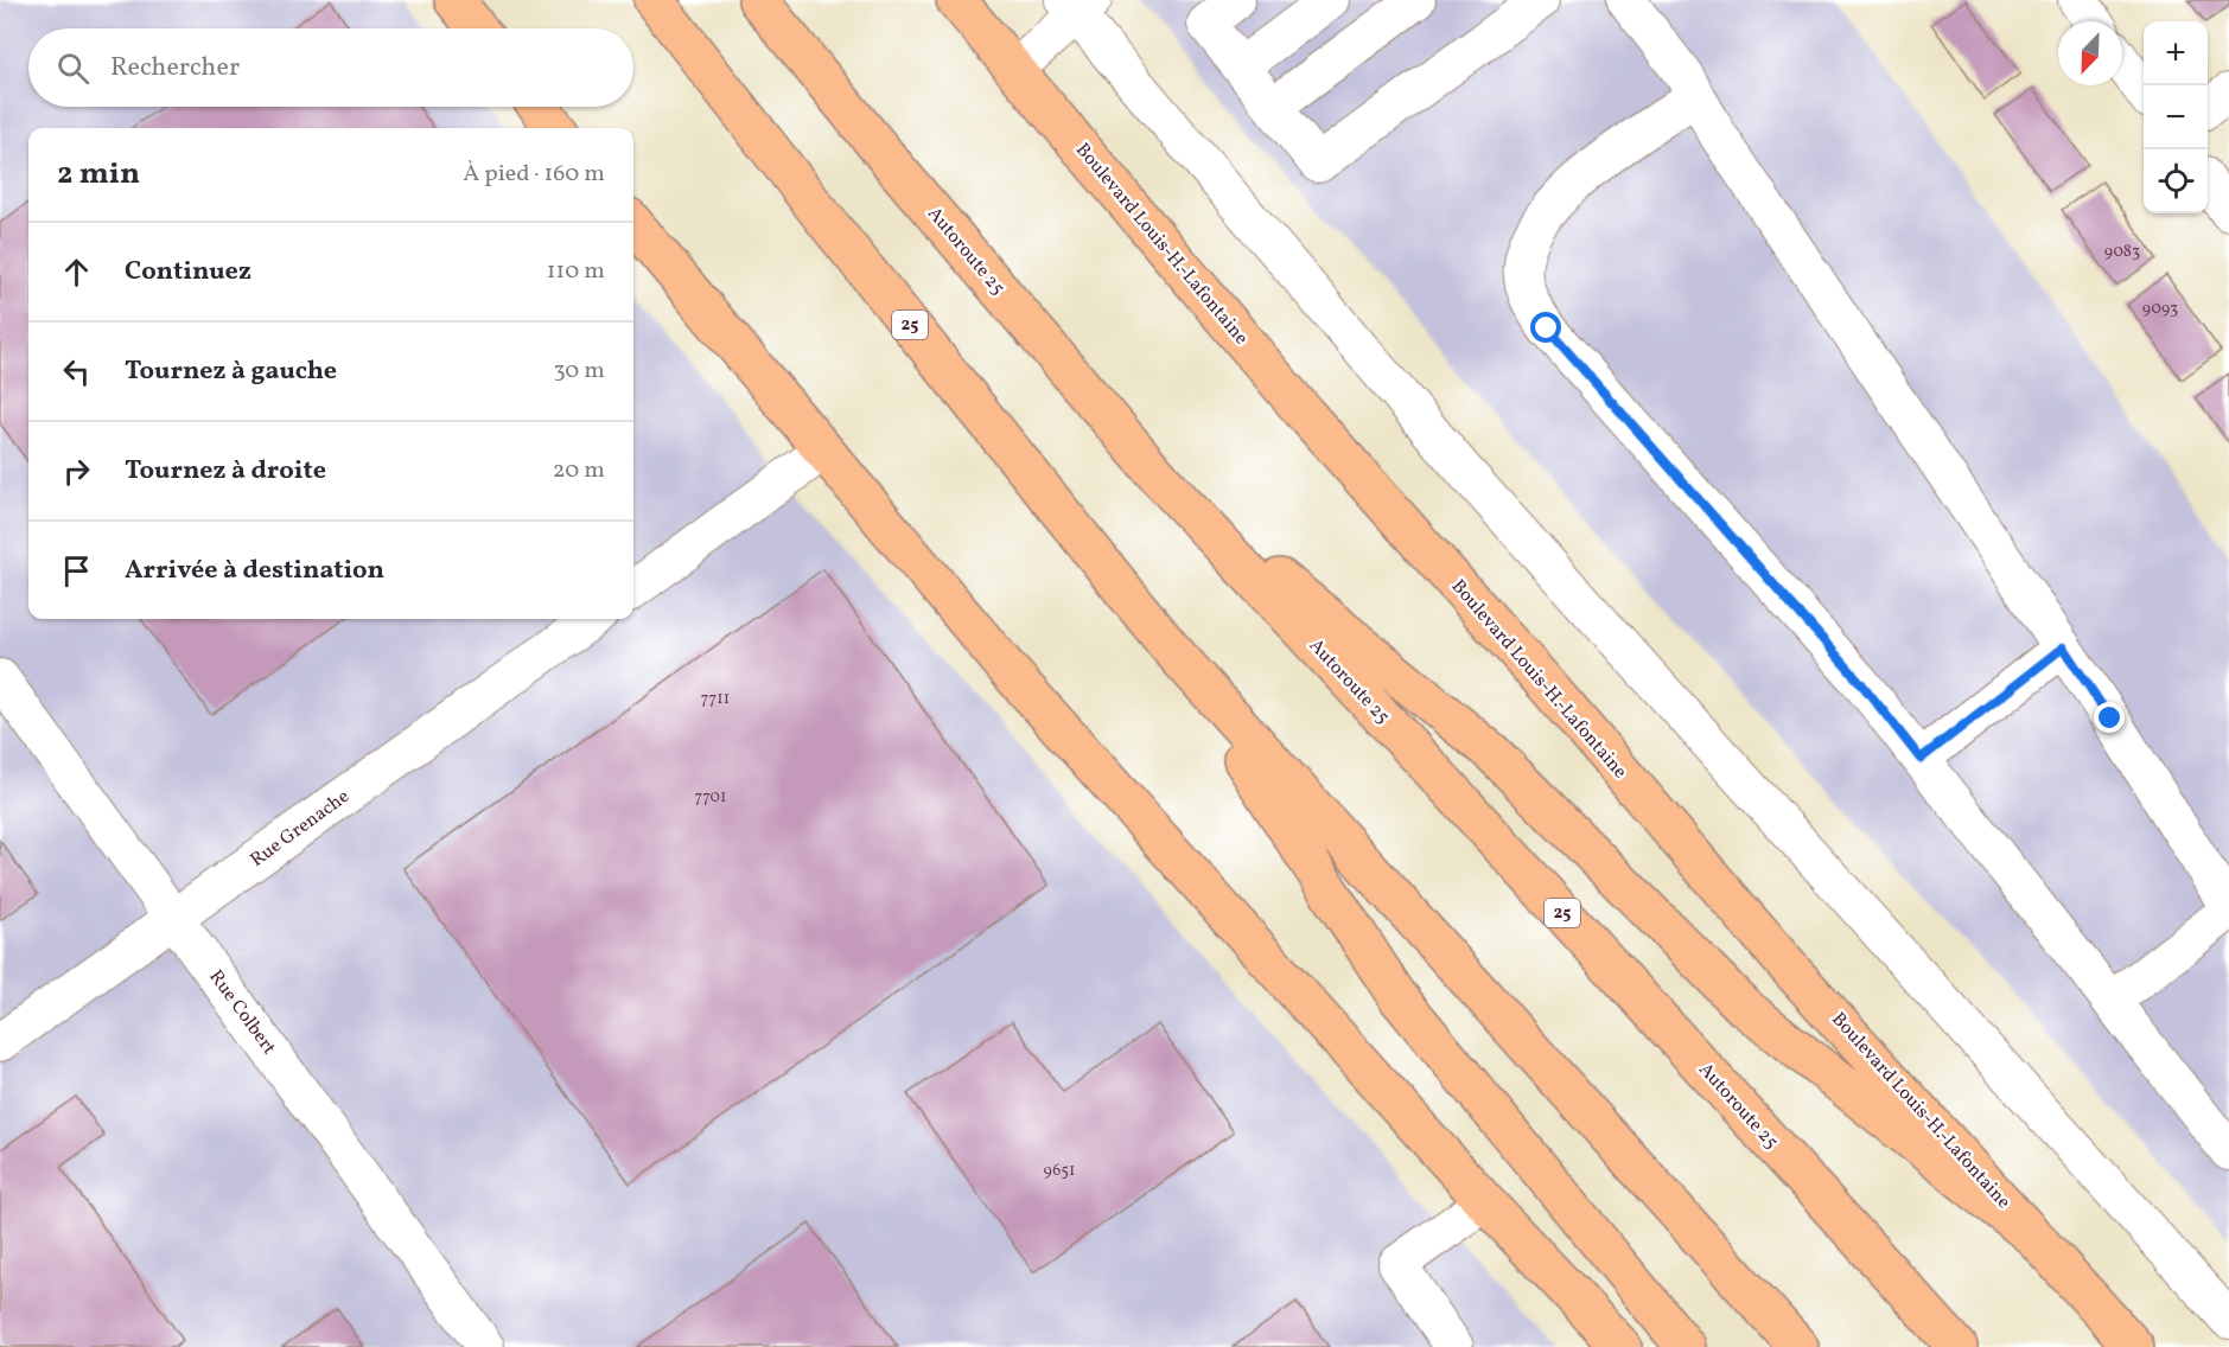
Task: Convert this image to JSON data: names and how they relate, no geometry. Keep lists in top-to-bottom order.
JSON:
{
  "streets": {
    "main road": ["Boulevard Louis-H.-Lafontaine", "Autoroute 25", "25"],
    "street": ["Rue Grenache", "Rue Colbert"]
  },
  "crossings": [
    ["Rue Grenache", "Rue Colbert"]
  ],
  "house_numbers": [
    "9083",
    "9093",
    "7711",
    "7701",
    "9651"
  ],
  "north": "bottom left",
  "page": {
    "map_buttons": ["+", "−"],
    "search": "Rechercher",
    "heading": ["2 min", "À pied · 160 m"],
    "list": [
      ["Continuez", "110 m"],
      ["Tournez à gauche", "30 m"],
      ["Tournez à droite", "20 m"],
      "Arrivée à destination"
    ]
  }
}
